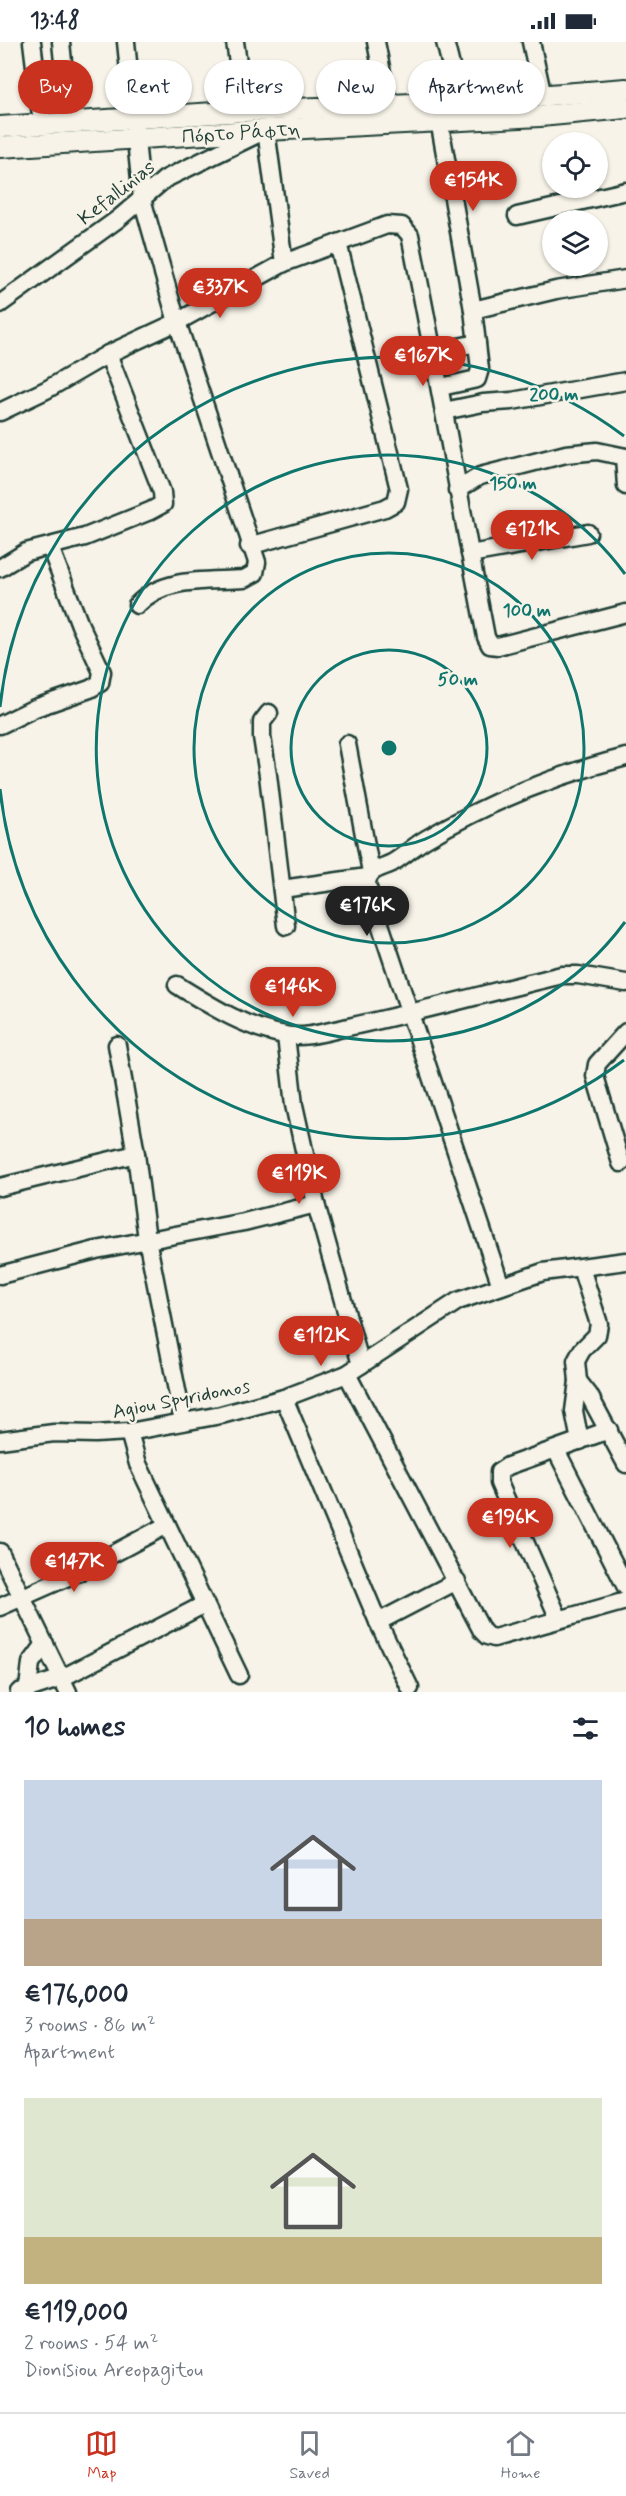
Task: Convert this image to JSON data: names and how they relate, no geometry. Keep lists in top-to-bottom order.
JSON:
{
  "streets": {
    "main road": ["Πόρτο Ράφτη"],
    "street": ["Kefallinias", "Agiou Spyridonos"]
  },
  "crossings": [
    ["Πόρτο Ράφτη", "Kefallinias"]
  ],
  "page": {
    "status": "13:48",
    "chip": [
      "Buy",
      "Rent",
      "Filters",
      "New",
      "Apartment"
    ],
    "price": [
      "€154K",
      "€337K",
      "€167K",
      "€121K",
      "€176K",
      "€146K",
      "€119K",
      "€112K",
      "€196K",
      "€147K"
    ],
    "heading": "10 homes",
    "list": [
      {
        "name": "€176,000",
        "note": "3 rooms · 86 m² · Apartment"
      },
      {
        "name": "€119,000",
        "note": "2 rooms · 54 m² · Dionisiou Areopagitou"
      }
    ],
    "tabs": ["Map", "Saved", "Home"]
  },
  "rings": [
    "200 m",
    "150 m",
    "100 m",
    "50 m"
  ]
}
